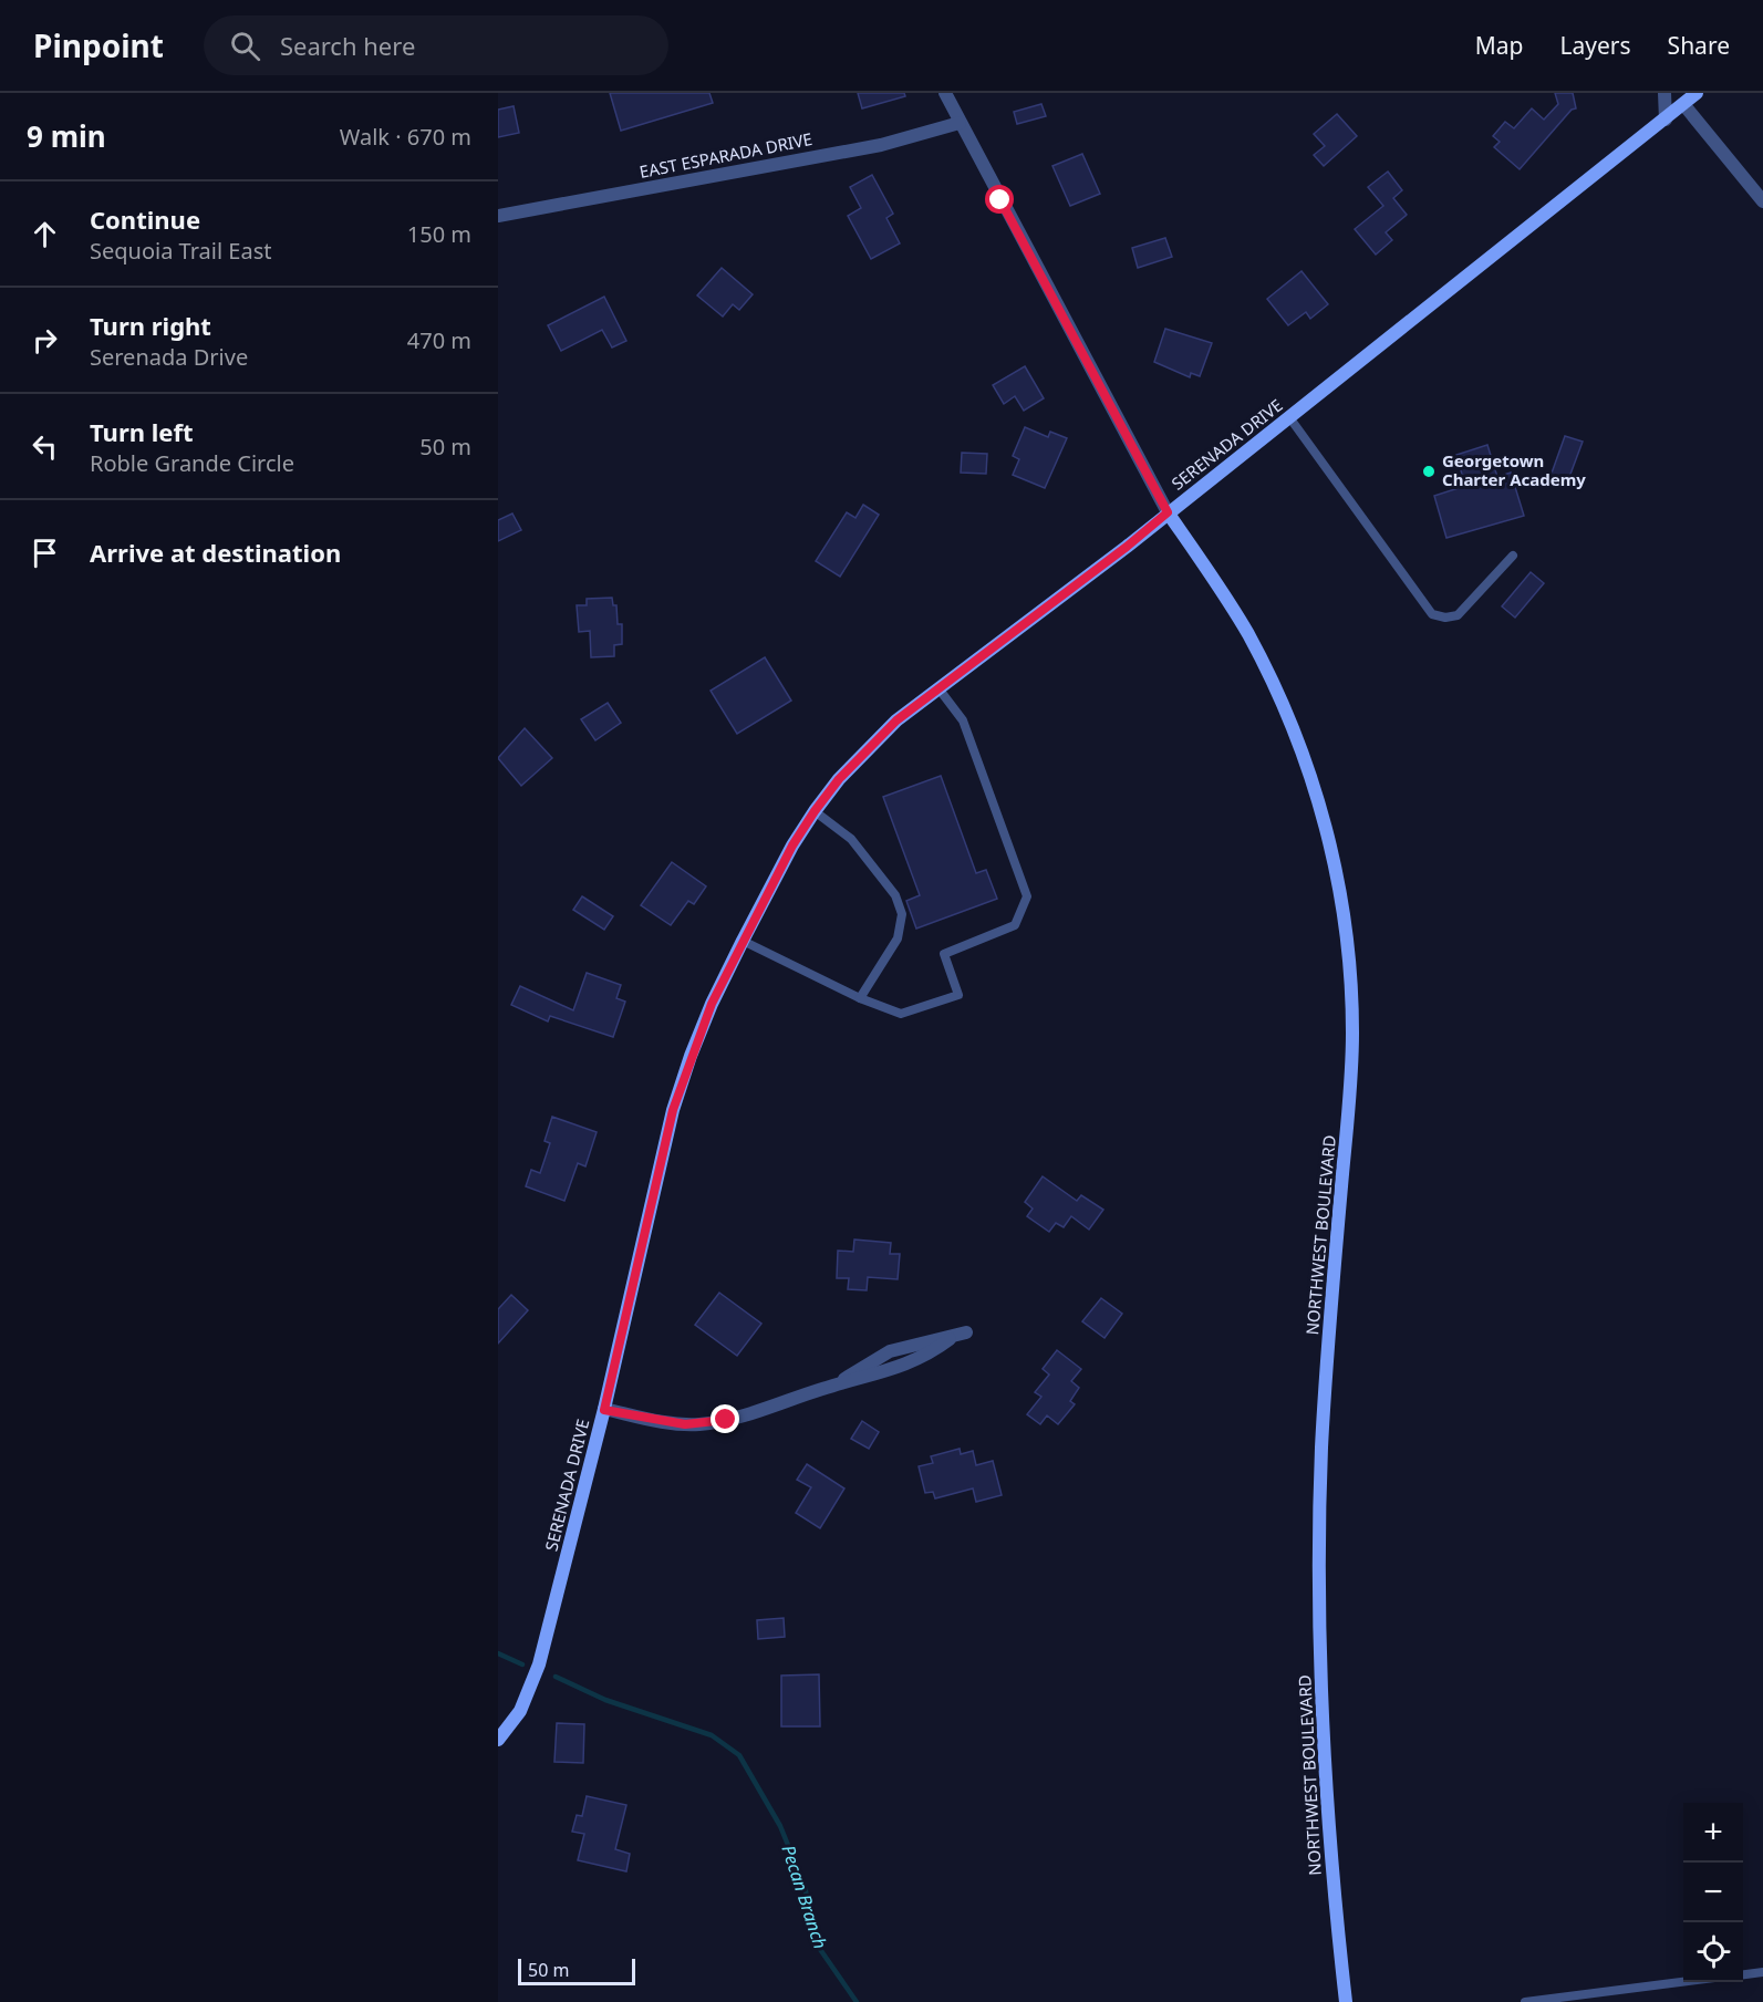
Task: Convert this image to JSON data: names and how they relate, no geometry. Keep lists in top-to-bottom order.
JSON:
{
  "streets": {
    "street": ["EAST ESPARADA DRIVE", "SERENADA DRIVE", "NORTHWEST BOULEVARD"]
  },
  "crossings": [
    ["SERENADA DRIVE", "NORTHWEST BOULEVARD"]
  ],
  "water": ["Pecan Branch"],
  "places": ["Georgetown Charter Academy"],
  "scale_bar": "50 m",
  "page": {
    "header": "Pinpoint",
    "search": "Search here",
    "nav": ["Map", "Layers", "Share"],
    "heading": ["9 min", "Walk · 670 m"],
    "list": [
      ["Continue", "Sequoia Trail East", "150 m"],
      ["Turn right", "Serenada Drive", "470 m"],
      ["Turn left", "Roble Grande Circle", "50 m"],
      "Arrive at destination"
    ],
    "map_buttons": ["+", "−"],
    "scale": "50 m"
  }
}
